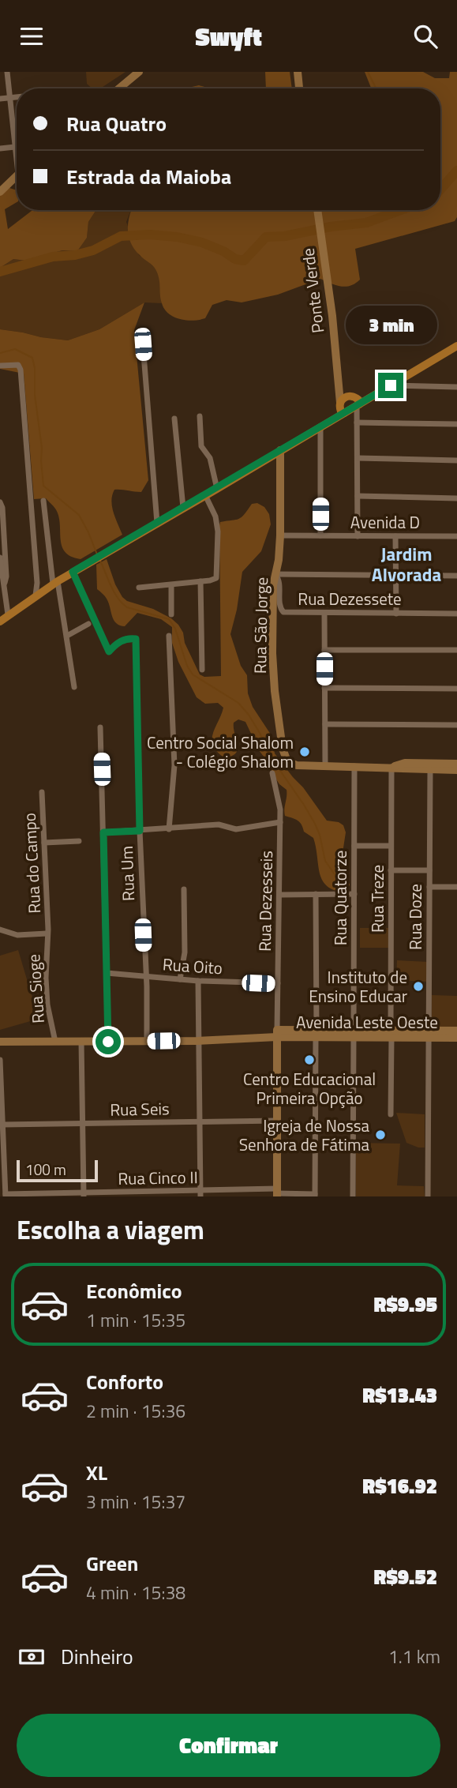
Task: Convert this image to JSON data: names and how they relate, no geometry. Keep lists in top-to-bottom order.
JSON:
{
  "streets": {
    "street": [
      "Ponte Verde",
      "Avenida D",
      "Rua Dezessete",
      "Rua São Jorge",
      "Rua do Campo",
      "Rua Um",
      "Rua Quatorze",
      "Rua Treze",
      "Rua Dezesseis",
      "Rua Doze",
      "Rua Oito",
      "Rua Sioge",
      "Avenida Leste Oeste",
      "Rua Seis",
      "Rua Cinco II"
    ]
  },
  "crossings": [
    ["Avenida D", "Rua São Jorge"],
    ["Rua Dezessete", "Rua São Jorge"],
    ["Rua do Campo", "Rua Sioge"],
    ["Rua Um", "Rua Oito"],
    ["Rua Um", "Avenida Leste Oeste"],
    ["Rua Quatorze", "Avenida Leste Oeste"],
    ["Rua Treze", "Avenida Leste Oeste"],
    ["Rua Dezesseis", "Rua Oito"],
    ["Rua Dezesseis", "Avenida Leste Oeste"],
    ["Rua Doze", "Avenida Leste Oeste"],
    ["Rua Sioge", "Avenida Leste Oeste"]
  ],
  "districts": ["Jardim Alvorada"],
  "places": [
    "Centro Social Shalom - Colégio Shalom",
    "Instituto de Ensino Educar",
    "Centro Educacional Primeira Opção",
    "Igreja de Nossa Senhora de Fátima"
  ],
  "scale_bar": "100 m",
  "page": {
    "header": "Swyft",
    "banner": ["Rua Quatro", "Estrada da Maioba"],
    "bubble": "3 min",
    "scale": "100 m",
    "heading": "Escolha a viagem",
    "list": [
      {
        "name": "Econômico",
        "note": "1 min · 15:35",
        "value": "R$9.95"
      },
      {
        "name": "Conforto",
        "note": "2 min · 15:36",
        "value": "R$13.43"
      },
      {
        "name": "XL",
        "note": "3 min · 15:37",
        "value": "R$16.92"
      },
      {
        "name": "Green",
        "note": "4 min · 15:38",
        "value": "R$9.52"
      }
    ],
    "pay": ["Dinheiro", "1.1 km"],
    "buttons": "Confirmar"
  }
}
